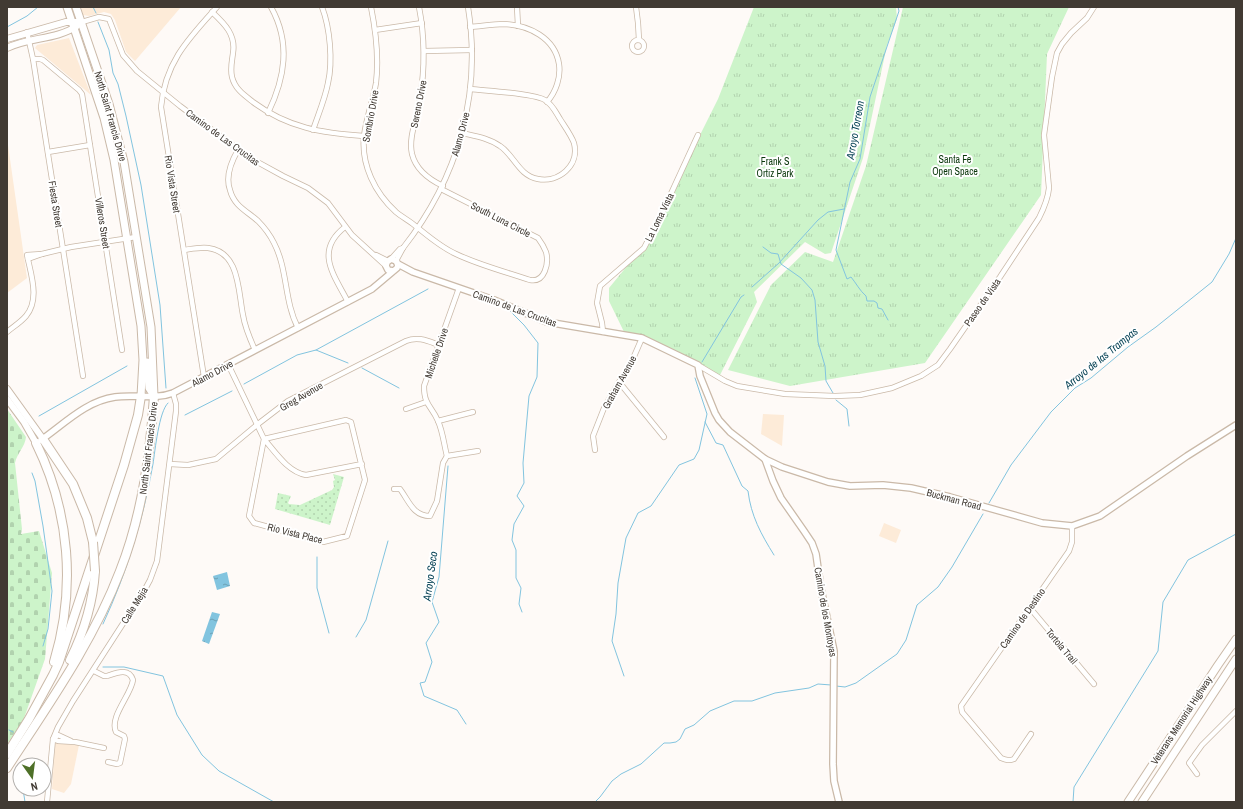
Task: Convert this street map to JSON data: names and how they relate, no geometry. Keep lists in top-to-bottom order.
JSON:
{
  "streets": {
    "highway": ["North Saint Francis Drive", "Veterans Memorial Highway"],
    "street": [
      "Sereno Drive",
      "Sombrio Drive",
      "Alamo Drive",
      "Camino de Las Crucitas",
      "Rio Vista Street",
      "Fiesta Street",
      "La Loma Vista",
      "South Luna Circle",
      "Villeros Street",
      "Paseo de Vista",
      "Michelle Drive",
      "Graham Avenue",
      "Greg Avenue",
      "Buckman Road",
      "Rio Vista Place",
      "Calle Mejia",
      "Camino de los Montoyas",
      "Camino de Destino",
      "Tortola Trail"
    ]
  },
  "crossings": [
    ["Sereno Drive", "Alamo Drive"],
    ["Sereno Drive", "South Luna Circle"],
    ["North Saint Francis Drive", "Alamo Drive"],
    ["Sombrio Drive", "Alamo Drive"],
    ["Sombrio Drive", "South Luna Circle"],
    ["Alamo Drive", "Camino de Las Crucitas"],
    ["Alamo Drive", "Rio Vista Street"],
    ["Alamo Drive", "South Luna Circle"],
    ["Alamo Drive", "Calle Mejia"],
    ["Camino de Las Crucitas", "Rio Vista Street"],
    ["Camino de Las Crucitas", "La Loma Vista"],
    ["Camino de Las Crucitas", "Paseo de Vista"],
    ["Camino de Las Crucitas", "Michelle Drive"],
    ["Camino de Las Crucitas", "Graham Avenue"],
    ["Camino de Las Crucitas", "Buckman Road"],
    ["Fiesta Street", "Villeros Street"],
    ["Paseo de Vista", "Buckman Road"],
    ["Michelle Drive", "Greg Avenue"],
    ["Greg Avenue", "Calle Mejia"],
    ["Buckman Road", "Camino de los Montoyas"],
    ["Buckman Road", "Camino de Destino"],
    ["Camino de Destino", "Tortola Trail"]
  ],
  "water": ["Arroyo Torreon", "Arroyo de las Trampas", "Arroyo Seco"],
  "parks": ["Santa Fe Open Space", "Frank S Ortiz Park"],
  "north": "bottom"
}
